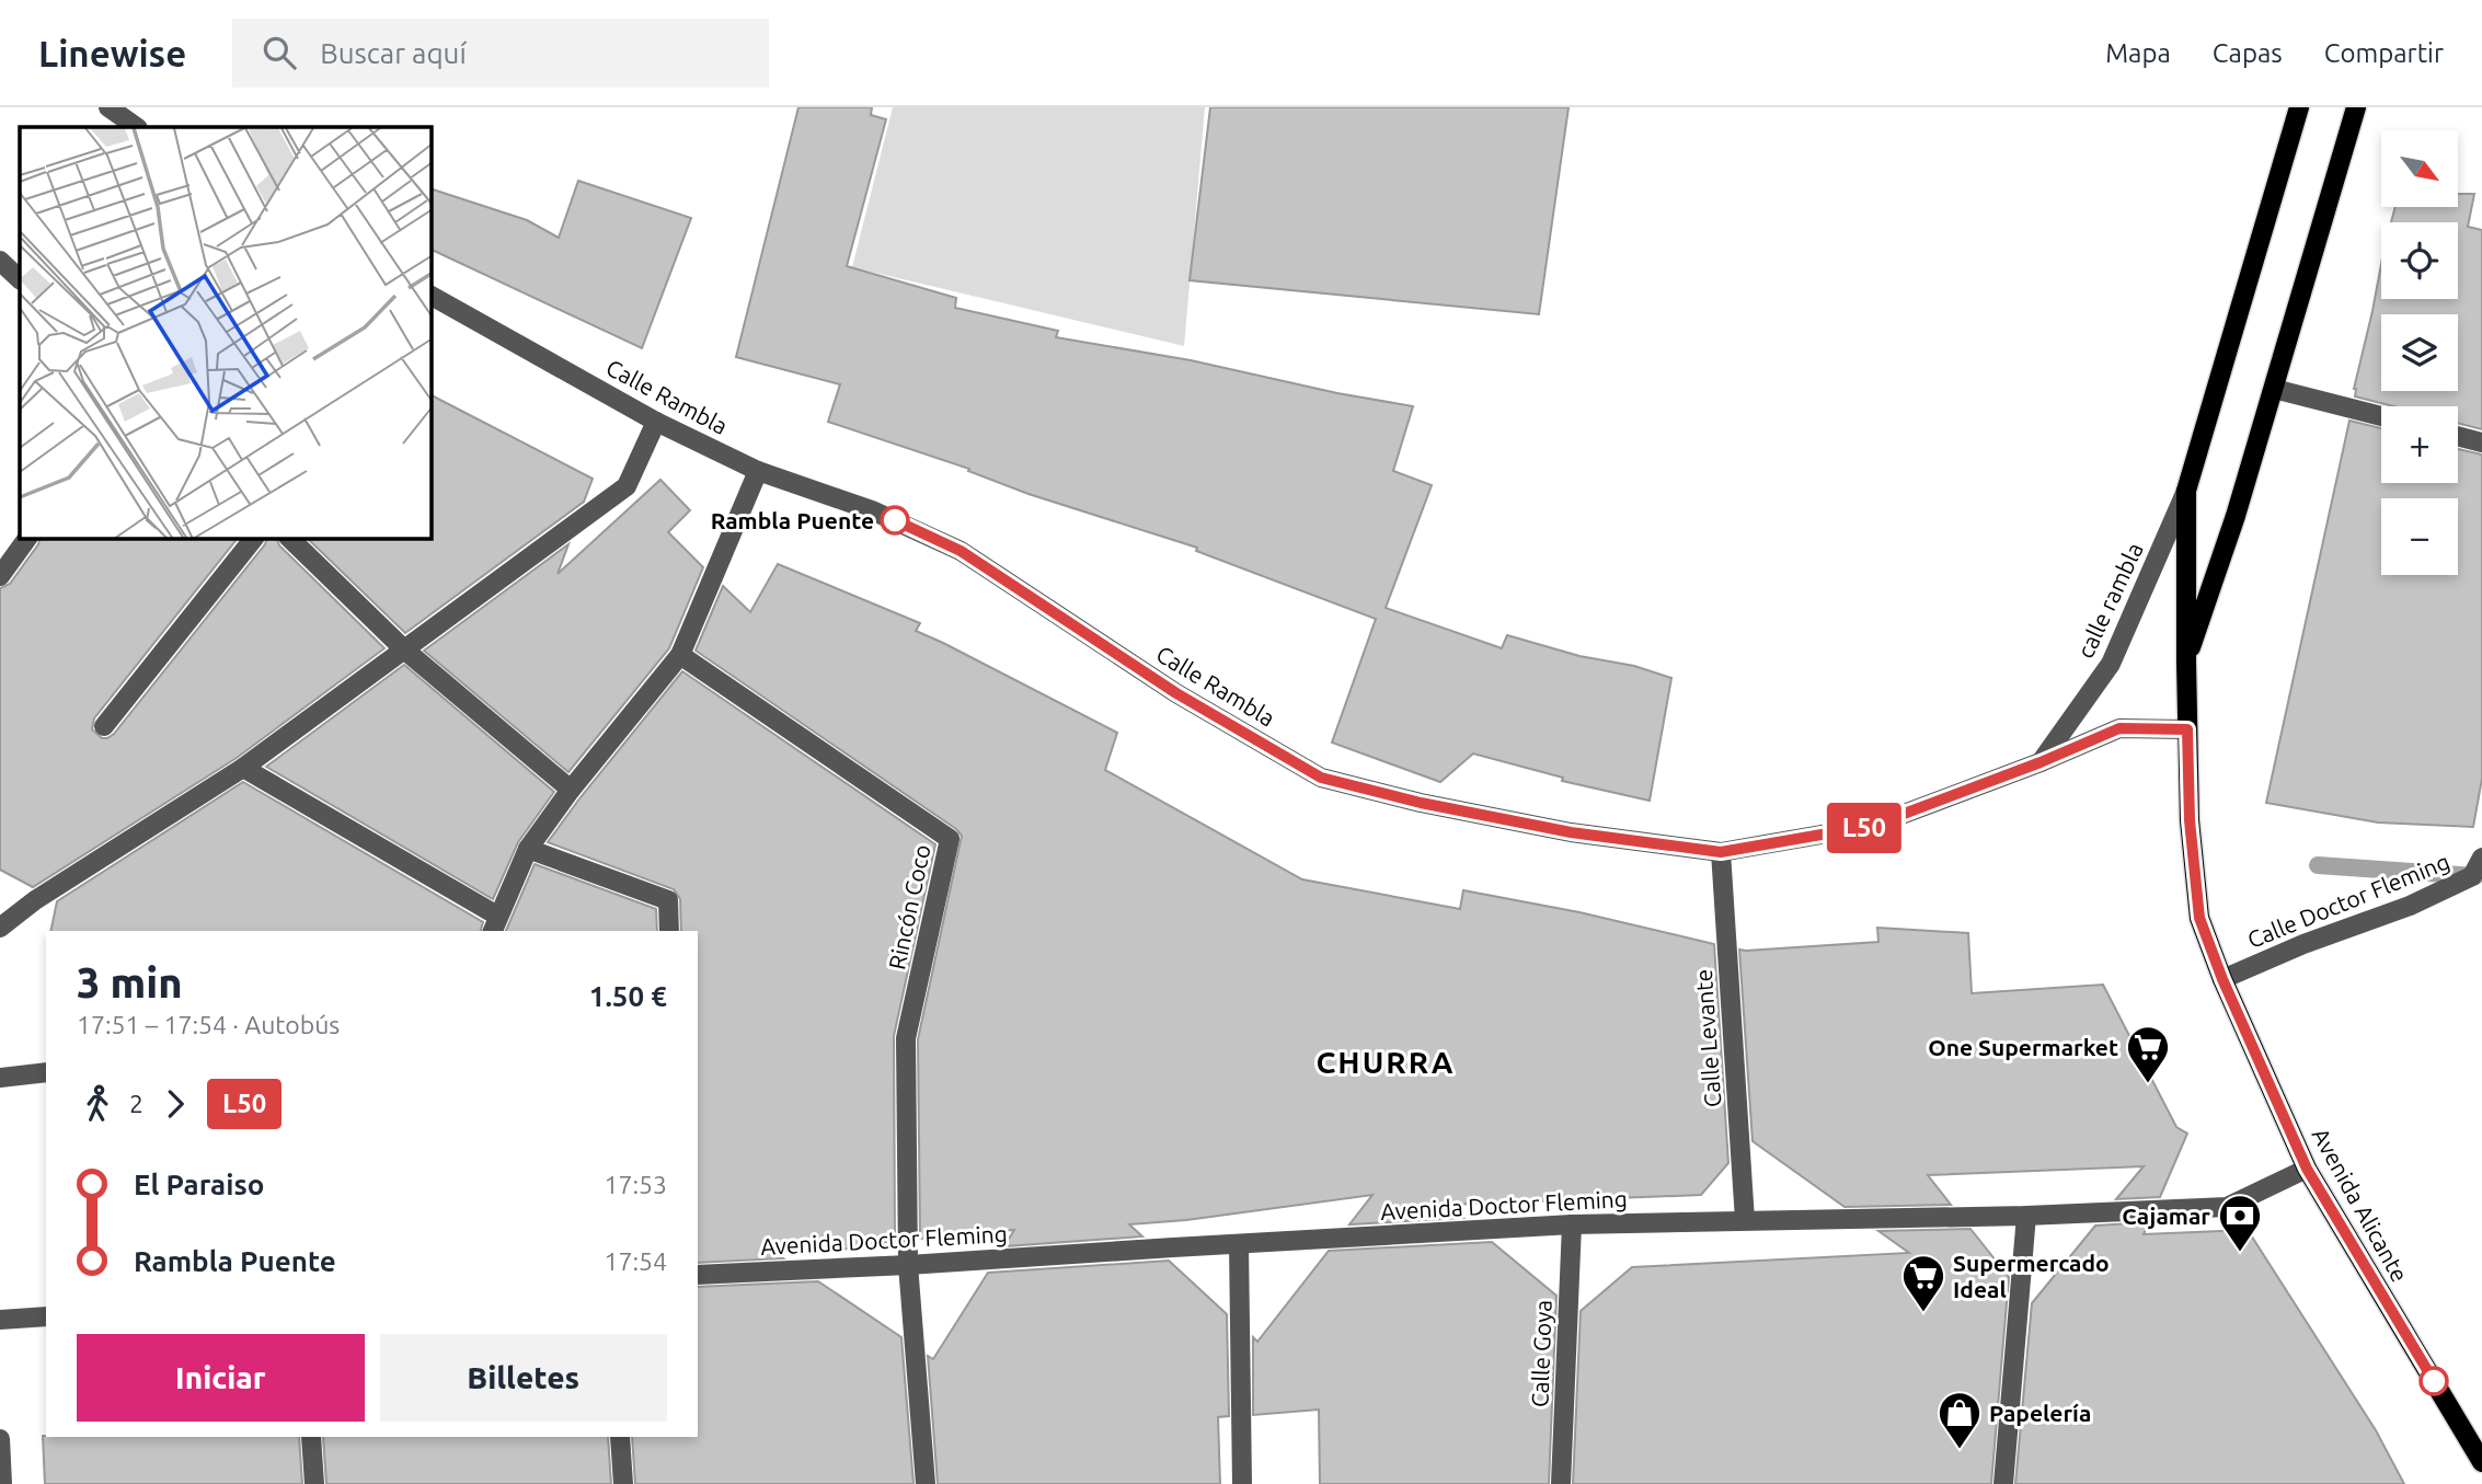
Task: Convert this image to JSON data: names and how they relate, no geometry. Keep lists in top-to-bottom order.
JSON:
{
  "streets": {
    "main road": ["Avenida Alicante"],
    "street": [
      "Calle Rambla",
      "calle rambla",
      "Calle Doctor Fleming",
      "Rincón Coco",
      "Calle Levante",
      "Avenida Doctor Fleming",
      "Calle Goya"
    ]
  },
  "crossings": [
    ["Calle Rambla", "calle rambla"],
    ["Calle Rambla", "Calle Levante"],
    ["Calle Rambla", "Avenida Alicante"],
    ["Calle Doctor Fleming", "Avenida Alicante"],
    ["Rincón Coco", "Avenida Doctor Fleming"],
    ["Calle Levante", "Avenida Doctor Fleming"],
    ["Avenida Doctor Fleming", "Avenida Alicante"],
    ["Avenida Doctor Fleming", "Calle Goya"]
  ],
  "districts": ["CHURRA"],
  "places": {
    "other": ["Rambla Puente"],
    "supermarket": ["One Supermarket", "Supermercado Ideal"],
    "bank": ["Cajamar"],
    "shop": ["Papelería"]
  },
  "lines": ["bus line L50"],
  "north": "bottom right",
  "page": {
    "header": "Linewise",
    "search": "Buscar aquí",
    "nav": ["Mapa", "Capas", "Compartir"],
    "on_map": "L50",
    "map_buttons": ["+", "−"],
    "heading": ["3 min", "17:51 – 17:54 · Autobús", "1.50 €"],
    "legs": ["2", "L50"],
    "list": [
      {
        "name": "El Paraiso",
        "value": "17:53"
      },
      {
        "name": "Rambla Puente",
        "value": "17:54"
      }
    ],
    "buttons": ["Iniciar", "Billetes"]
  }
}
